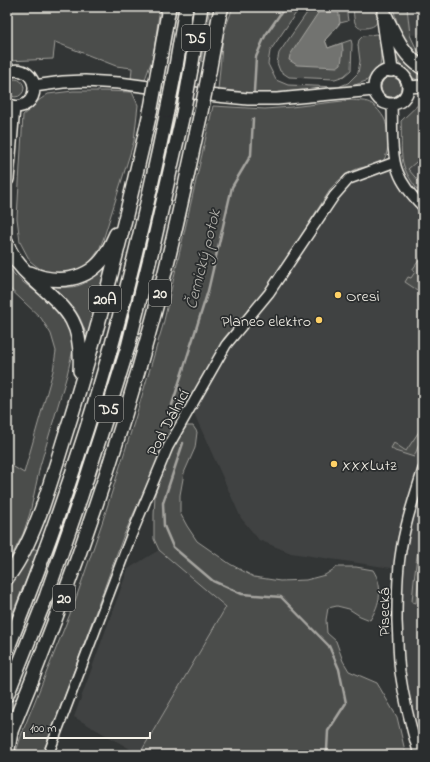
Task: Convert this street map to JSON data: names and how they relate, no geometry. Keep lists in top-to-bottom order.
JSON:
{
  "streets": {
    "highway": ["D5", "20", "20A"],
    "street": ["Pod Dálnicí", "Písecká"]
  },
  "water": ["Černický potok"],
  "places": ["Oresi", "Planeo elektro", "XXXLutz"],
  "scale_bar": "100 m"
}
